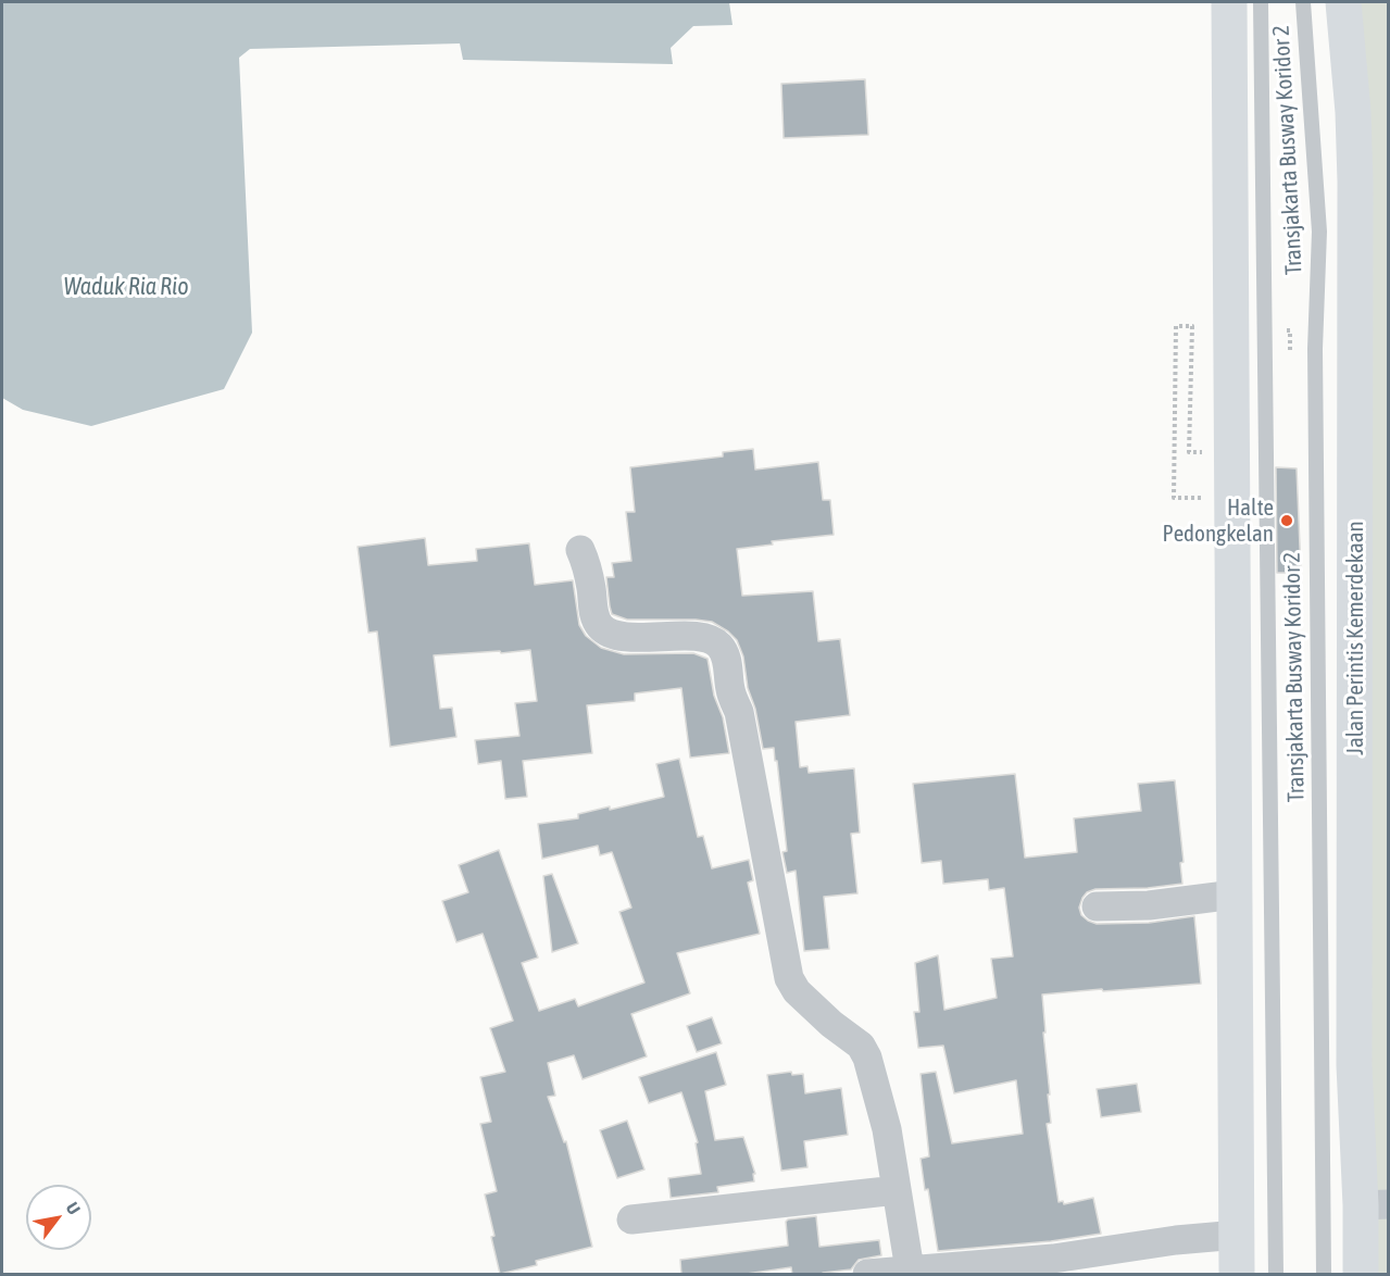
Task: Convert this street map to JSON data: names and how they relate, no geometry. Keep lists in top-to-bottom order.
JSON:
{
  "streets": {
    "highway": ["Jalan Perintis Kemerdekaan"],
    "lane": ["Transjakarta Busway Koridor 2"]
  },
  "water": ["Waduk Ria Rio"],
  "places": ["Halte Pedongkelan"],
  "north": "top right"
}
